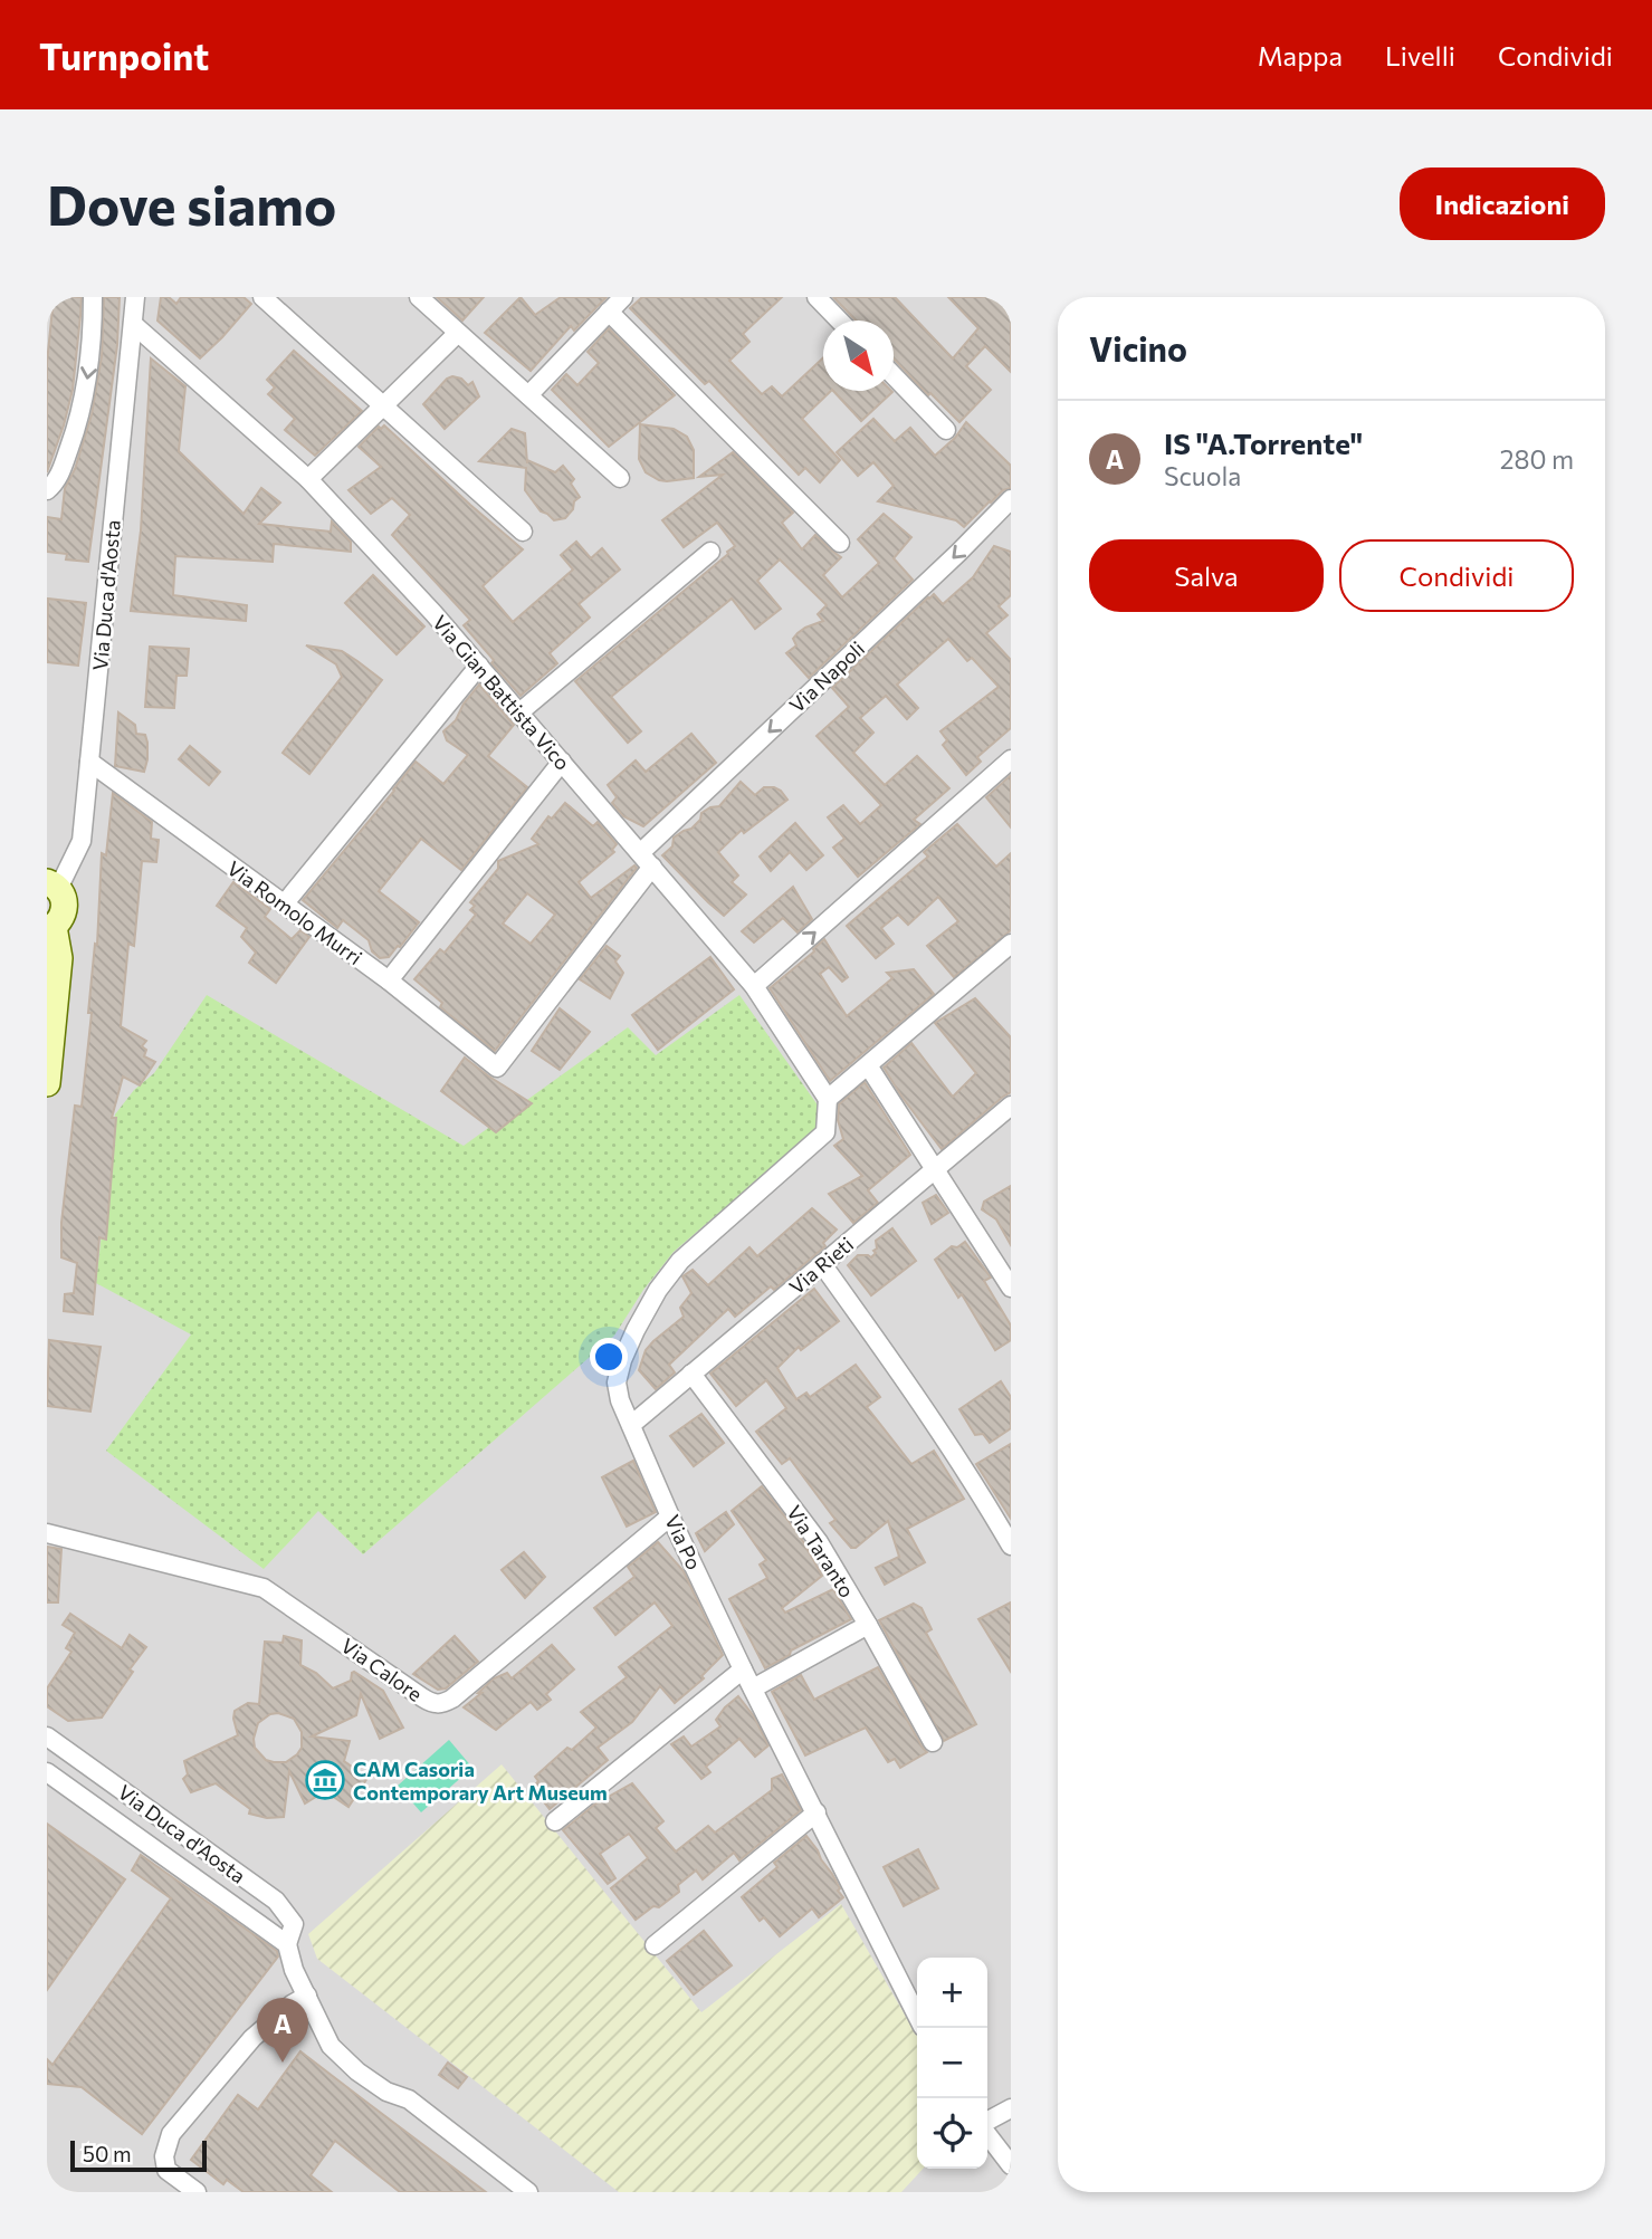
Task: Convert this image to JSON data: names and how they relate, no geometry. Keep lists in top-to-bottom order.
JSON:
{
  "streets": {
    "street": [
      "Via Duca d'Aosta",
      "Via Napoli",
      "Via Gian Battista Vico",
      "Via Romolo Murri",
      "Via Rieti",
      "Via Po",
      "Via Taranto",
      "Via Calore"
    ]
  },
  "crossings": [
    ["Via Duca d'Aosta", "Via Gian Battista Vico"],
    ["Via Duca d'Aosta", "Via Romolo Murri"],
    ["Via Napoli", "Via Gian Battista Vico"],
    ["Via Gian Battista Vico", "Via Romolo Murri"],
    ["Via Gian Battista Vico", "Via Po"],
    ["Via Rieti", "Via Po"],
    ["Via Rieti", "Via Taranto"],
    ["Via Po", "Via Calore"]
  ],
  "one_way": ["Via Napoli"],
  "places": {
    "museum": ["CAM Casoria Contemporary Art Museum"]
  },
  "scale_bar": "50 m",
  "north": "bottom right",
  "page": {
    "header": "Turnpoint",
    "nav": ["Mappa", "Livelli", "Condividi"],
    "buttons": [
      "Indicazioni",
      ["Salva", "Condividi"]
    ],
    "title": "Dove siamo",
    "heading": "Vicino",
    "list": [
      {
        "mark": "A",
        "name": "IS \"A.Torrente\"",
        "note": "Scuola",
        "value": "280 m"
      }
    ],
    "map_buttons": ["+", "−"],
    "pins": "A",
    "scale": "50 m"
  }
}
